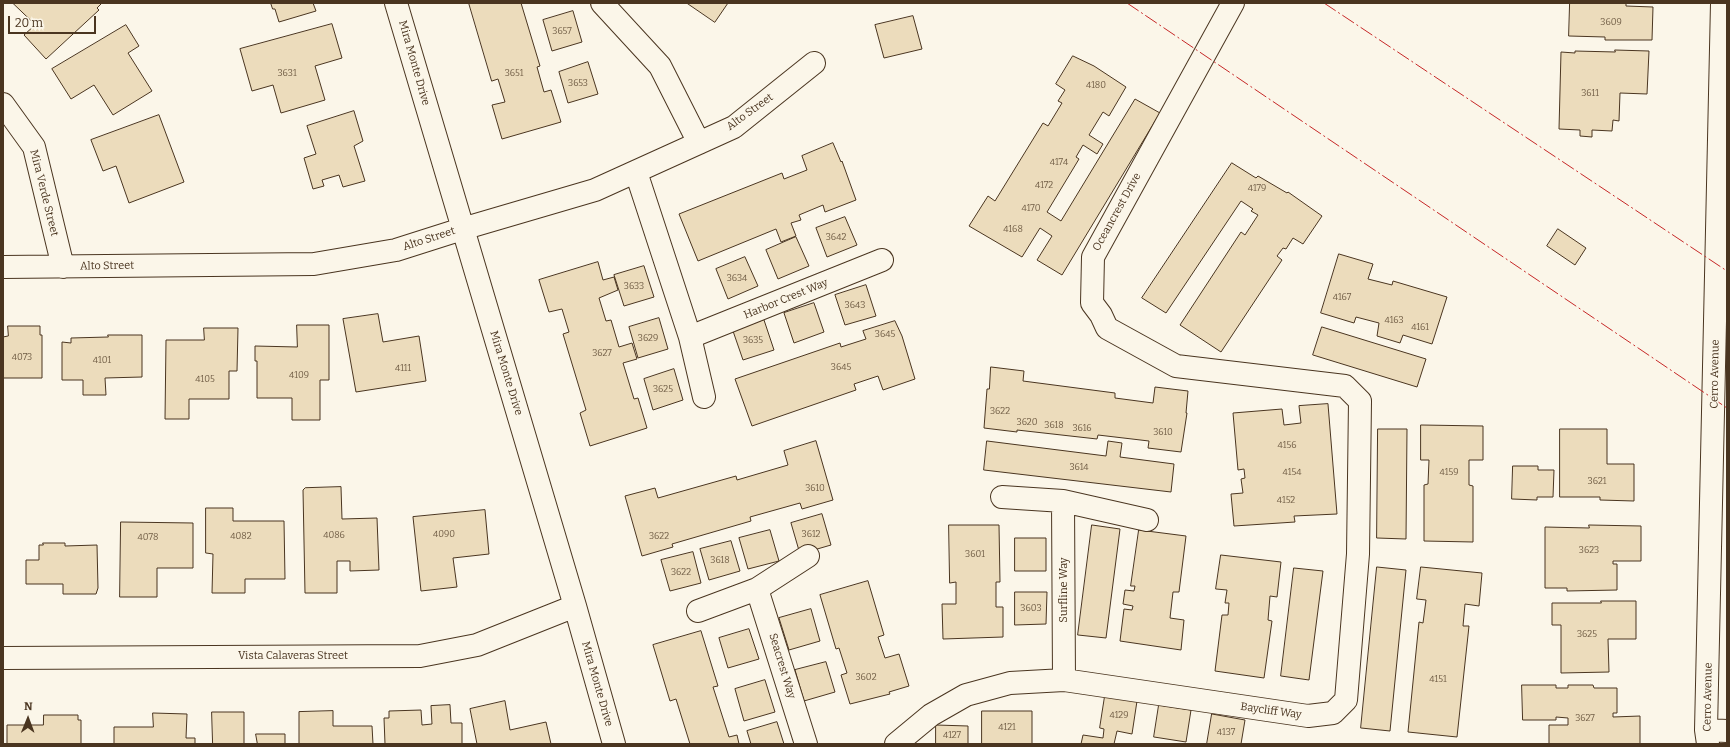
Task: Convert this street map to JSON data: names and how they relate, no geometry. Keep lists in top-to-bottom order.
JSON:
{
  "streets": {
    "street": [
      "Mira Monte Drive",
      "Alto Street",
      "Mira Verde Street",
      "Oceancrest Drive",
      "Harbor Crest Way",
      "Cerro Avenue",
      "Surfline Way",
      "Vista Calaveras Street",
      "Seacrest Way",
      "Baycliff Way"
    ]
  },
  "crossings": [
    ["Mira Monte Drive", "Alto Street"],
    ["Mira Monte Drive", "Vista Calaveras Street"],
    ["Alto Street", "Mira Verde Street"],
    ["Oceancrest Drive", "Baycliff Way"],
    ["Surfline Way", "Baycliff Way"]
  ],
  "house_numbers": [
    "3609",
    "3657",
    "3631",
    "3651",
    "3653",
    "4180",
    "3611",
    "4174",
    "4172",
    "4179",
    "4170",
    "4168",
    "3642",
    "3634",
    "3633",
    "4167",
    "3643",
    "4163",
    "4161",
    "3645",
    "3629",
    "3635",
    "3627",
    "4073",
    "4101",
    "3645",
    "4111",
    "4109",
    "4105",
    "3625",
    "3622",
    "3620",
    "3618",
    "3616",
    "3610",
    "4156",
    "3614",
    "4154",
    "4159",
    "3621",
    "3610",
    "4152",
    "4090",
    "3612",
    "4086",
    "4082",
    "3622",
    "4078",
    "3623",
    "3601",
    "3618",
    "3622",
    "3603",
    "3625",
    "3602",
    "4151",
    "4129",
    "3627",
    "4121",
    "4137",
    "4127"
  ],
  "scale_bar": "20 m",
  "north": "top"
}
